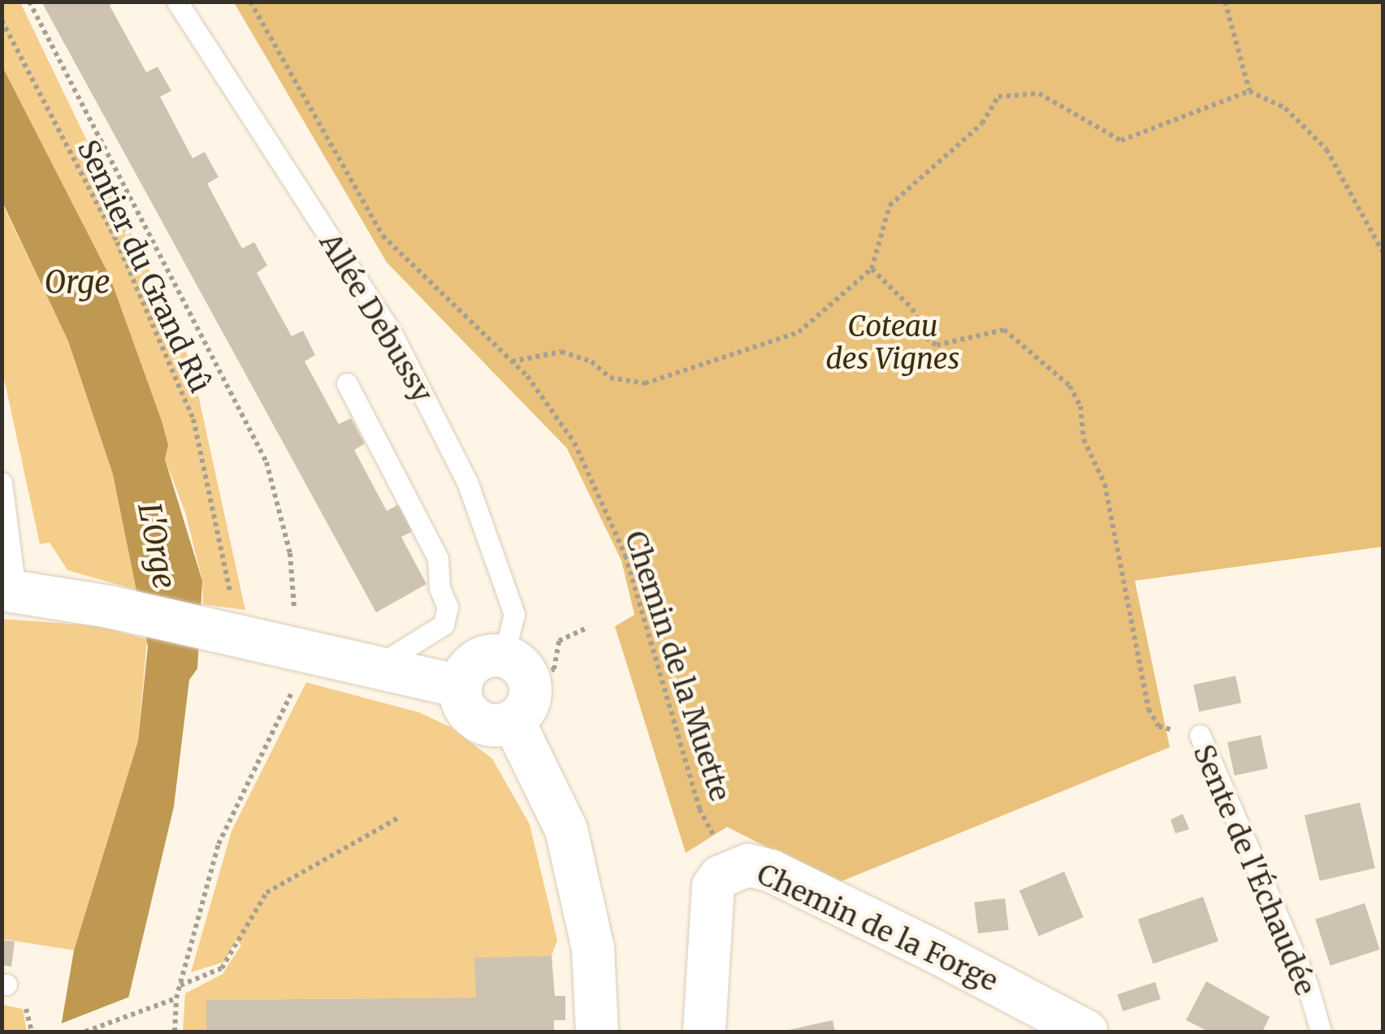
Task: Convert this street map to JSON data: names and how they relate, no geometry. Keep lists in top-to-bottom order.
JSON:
{
  "streets": {
    "street": ["Chemin de la Forge"],
    "lane": ["Allée Debussy", "Sente de l'Échaudée"],
    "path": ["Sentier du Grand Rû", "Chemin de la Muette"]
  },
  "crossings": [
    ["Chemin de la Muette", "Chemin de la Forge"]
  ],
  "water": ["Orge", "L'Orge"],
  "parks": ["Coteau des Vignes"]
}
